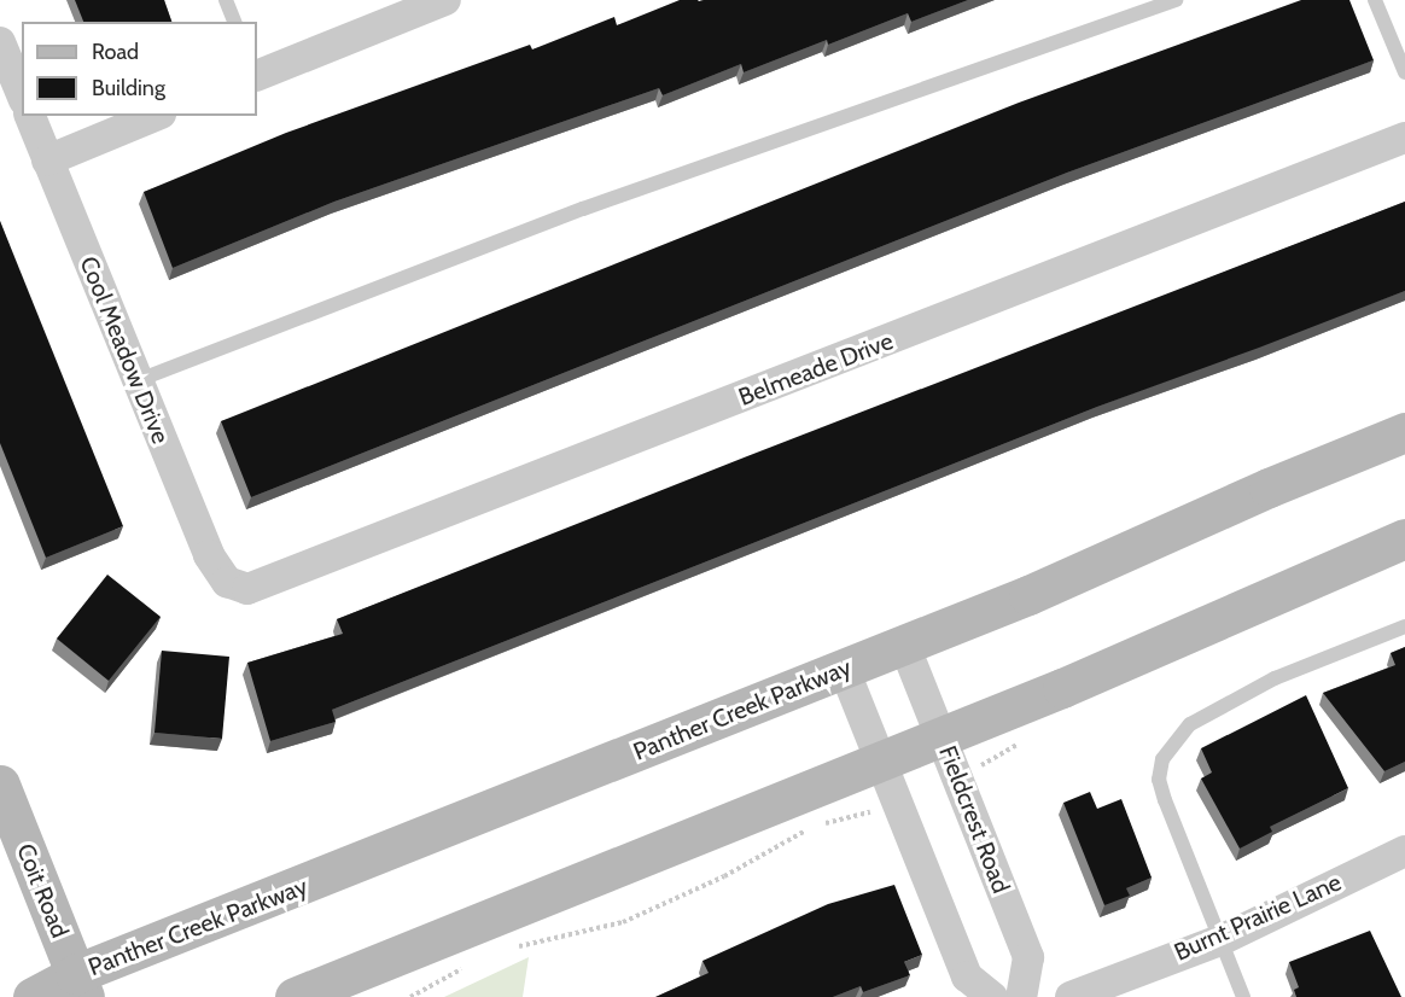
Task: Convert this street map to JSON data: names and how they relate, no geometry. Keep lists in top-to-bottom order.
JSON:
{
  "streets": {
    "main road": ["Panther Creek Parkway", "Coit Road"],
    "street": [
      "Cool Meadow Drive",
      "Belmeade Drive",
      "Fieldcrest Road",
      "Burnt Prairie Lane"
    ]
  },
  "crossings": [
    ["Cool Meadow Drive", "Belmeade Drive"],
    ["Panther Creek Parkway", "Fieldcrest Road"],
    ["Panther Creek Parkway", "Coit Road"]
  ],
  "legend": ["Road", "Building"]
}
